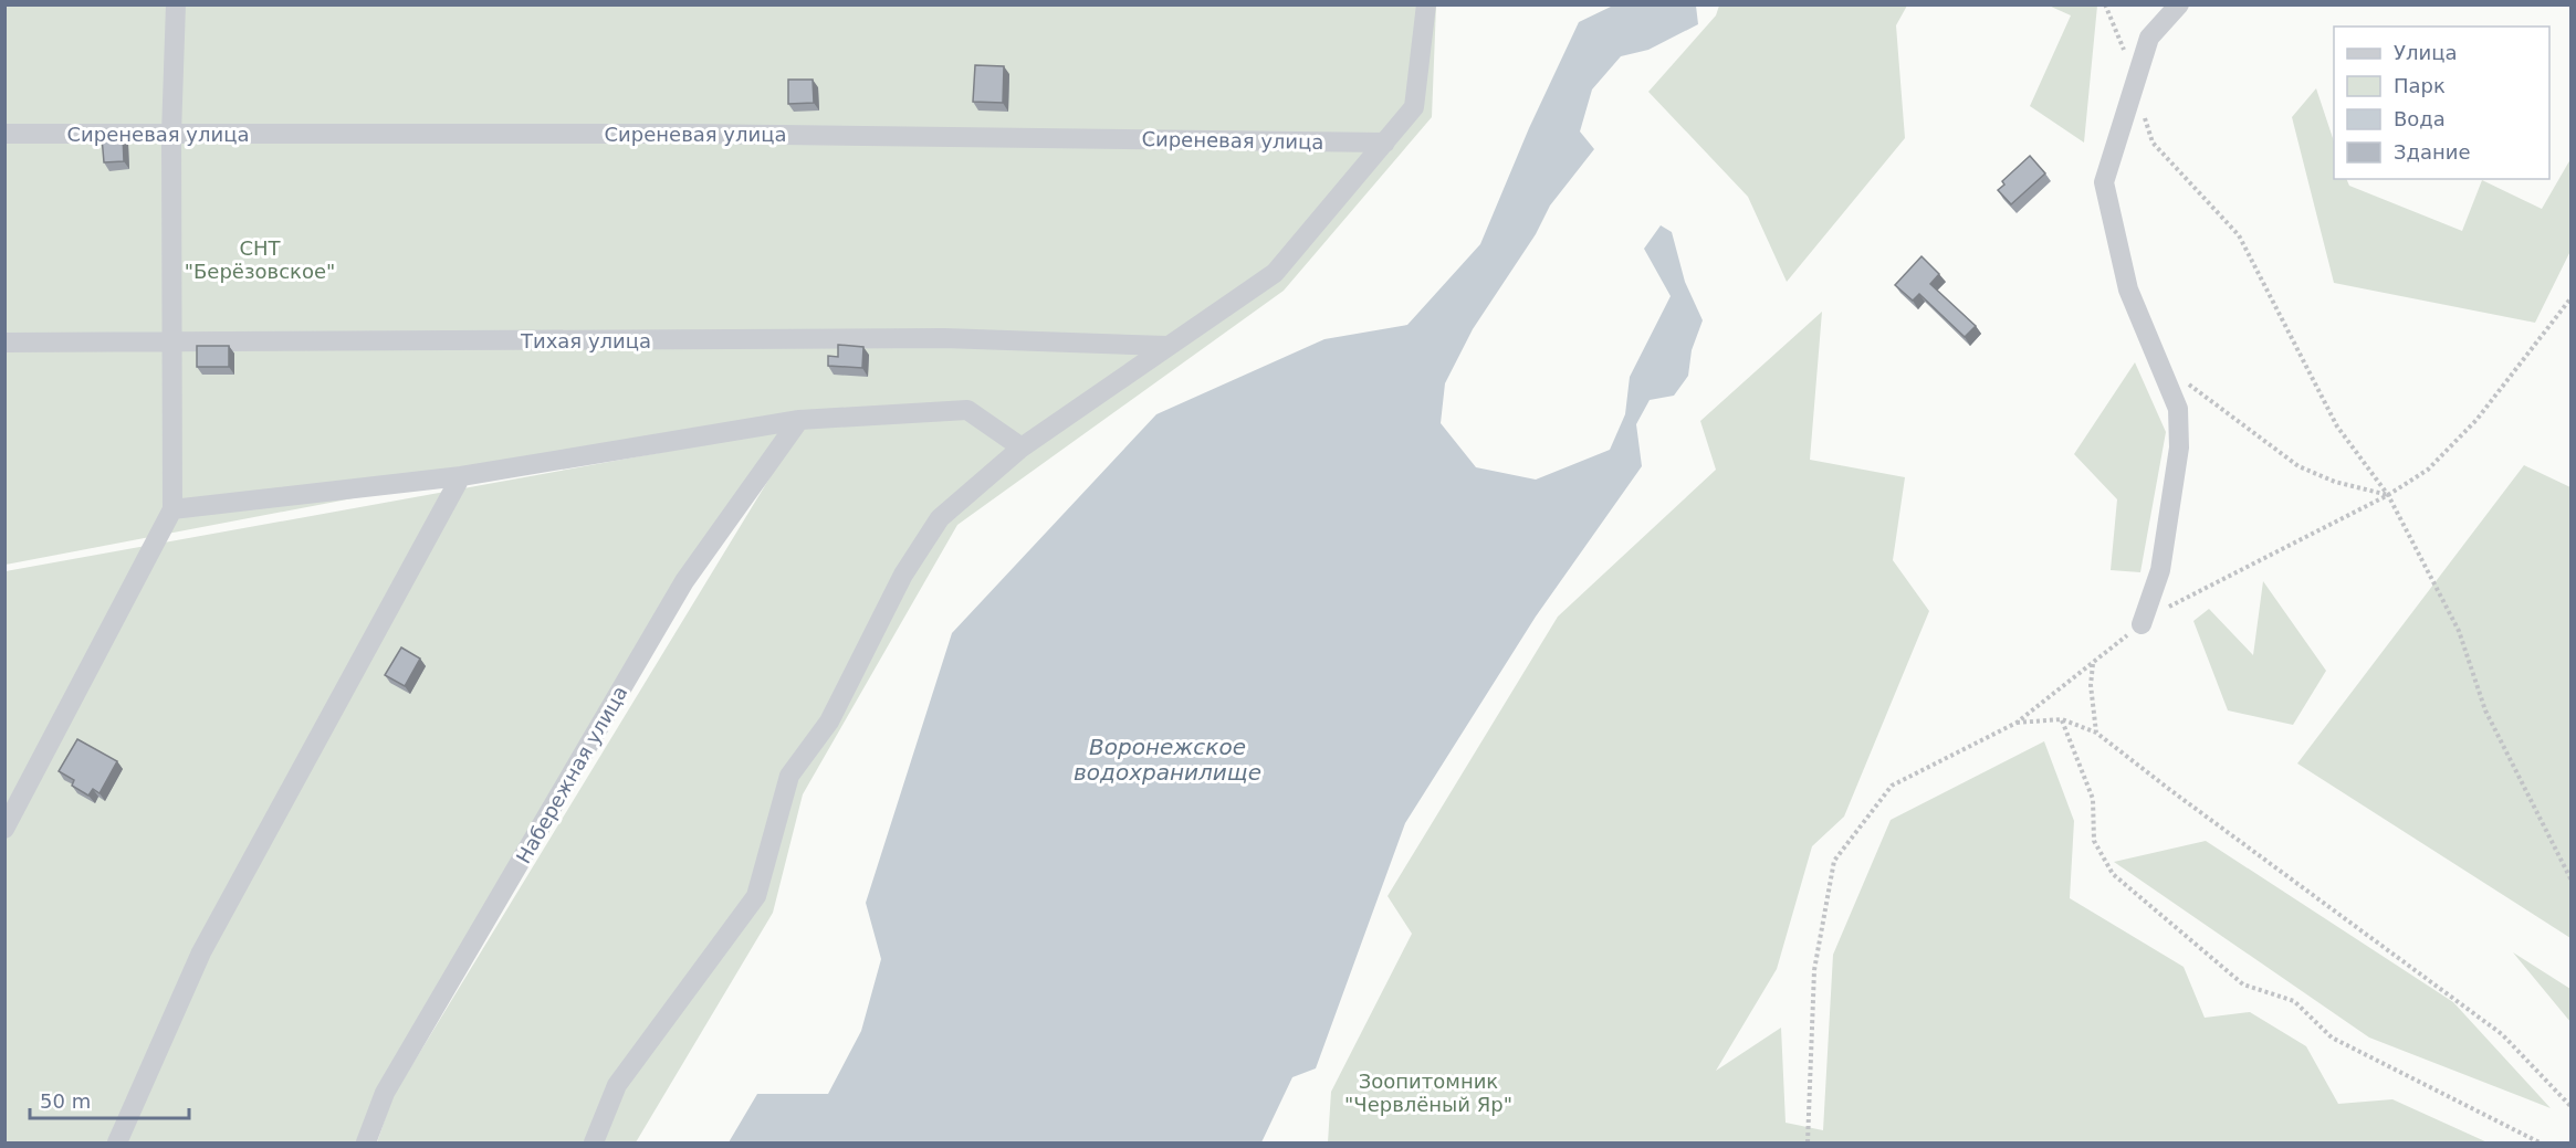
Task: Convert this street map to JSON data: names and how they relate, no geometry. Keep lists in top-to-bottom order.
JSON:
{
  "streets": {
    "street": ["Сиреневая улица", "Тихая улица", "Набережная улица"]
  },
  "water": ["Воронежское водохранилище"],
  "parks": ["СНТ \"Берёзовское\"", "Зоопитомник \"Червлёный Яр\""],
  "legend": [
    "Улица",
    "Парк",
    "Вода",
    "Здание"
  ],
  "scale_bar": "50 m"
}
